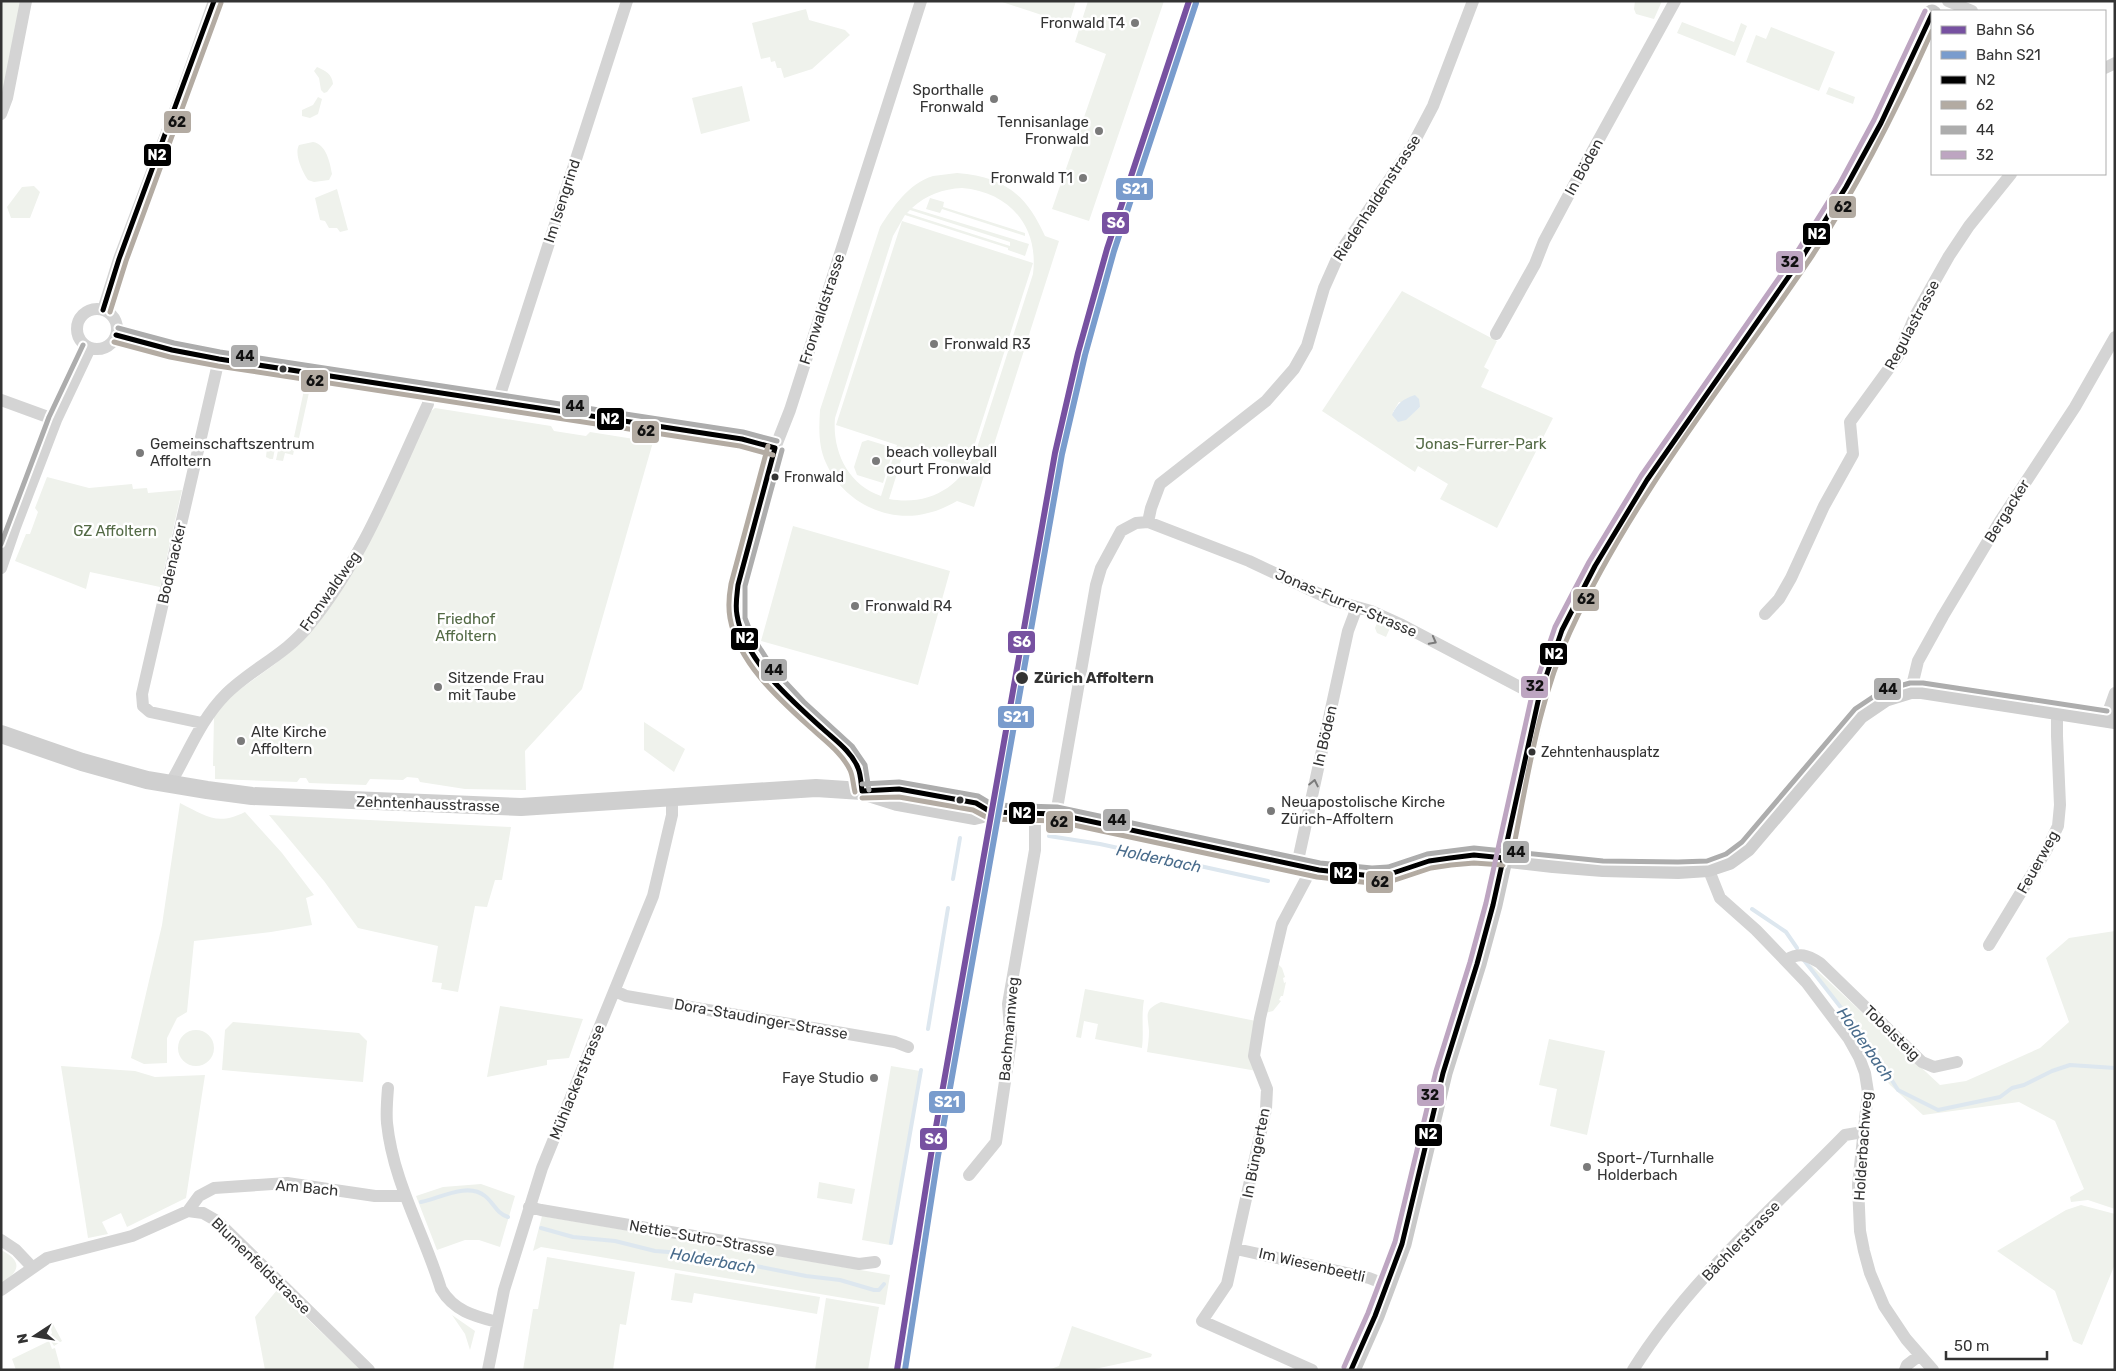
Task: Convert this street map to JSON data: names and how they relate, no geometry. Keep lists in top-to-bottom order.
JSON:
{
  "streets": {
    "street": [
      "In Böden",
      "Riedenhaldenstrasse",
      "Im Isengrind",
      "Fronwaldstrasse",
      "Regulastrasse",
      "Bergacker",
      "Bodenacker",
      "Fronwaldweg",
      "Jonas-Furrer-Strasse",
      "Zehntenhausstrasse",
      "Feuerweg",
      "Dora-Staudinger-Strasse",
      "Bachmannweg",
      "Tobelsteig",
      "Mühlackerstrasse",
      "Holderbachweg",
      "In Büngerten",
      "Am Bach",
      "Nettie-Sutro-Strasse",
      "Bächlerstrasse",
      "Im Wiesenbeetli",
      "Blumenfeldstrasse"
    ]
  },
  "crossings": [
    ["In Böden", "Jonas-Furrer-Strasse"],
    ["In Böden", "Zehntenhausstrasse"],
    ["In Böden", "In Büngerten"],
    ["Riedenhaldenstrasse", "Jonas-Furrer-Strasse"],
    ["Fronwaldstrasse", "Zehntenhausstrasse"],
    ["Bergacker", "Zehntenhausstrasse"],
    ["Bodenacker", "Fronwaldweg"],
    ["Fronwaldweg", "Zehntenhausstrasse"],
    ["Zehntenhausstrasse", "Bachmannweg"],
    ["Zehntenhausstrasse", "Mühlackerstrasse"],
    ["Zehntenhausstrasse", "Holderbachweg"],
    ["Zehntenhausstrasse", "In Büngerten"],
    ["Dora-Staudinger-Strasse", "Mühlackerstrasse"],
    ["Tobelsteig", "Holderbachweg"],
    ["Mühlackerstrasse", "Nettie-Sutro-Strasse"],
    ["Holderbachweg", "Bächlerstrasse"],
    ["In Büngerten", "Im Wiesenbeetli"],
    ["Am Bach", "Blumenfeldstrasse"]
  ],
  "one_way": ["In Böden", "Jonas-Furrer-Strasse"],
  "water": ["Holderbach"],
  "parks": ["Jonas-Furrer-Park", "GZ Affoltern", "Friedhof Affoltern"],
  "places": [
    "Fronwald T4",
    "Sporthalle Fronwald",
    "Tennisanlage Fronwald",
    "Fronwald T1",
    "Fronwald R3",
    "Gemeinschaftszentrum Affoltern",
    "beach volleyball court Fronwald",
    "Fronwald",
    "Fronwald R4",
    "Zürich Affoltern",
    "Sitzende Frau mit Taube",
    "Alte Kirche Affoltern",
    "Zehntenhausplatz",
    "Neuapostolische Kirche Zürich-Affoltern",
    "Faye Studio",
    "Sport-/Turnhalle Holderbach"
  ],
  "lines": [
    "rail line S6",
    "transit line N2",
    "rail line S21",
    "transit line 62",
    "transit line 32",
    "transit line 44"
  ],
  "legend": [
    "Bahn S6",
    "Bahn S21",
    "N2",
    "62",
    "44",
    "32"
  ],
  "scale_bar": "50 m",
  "north": "left"
}
